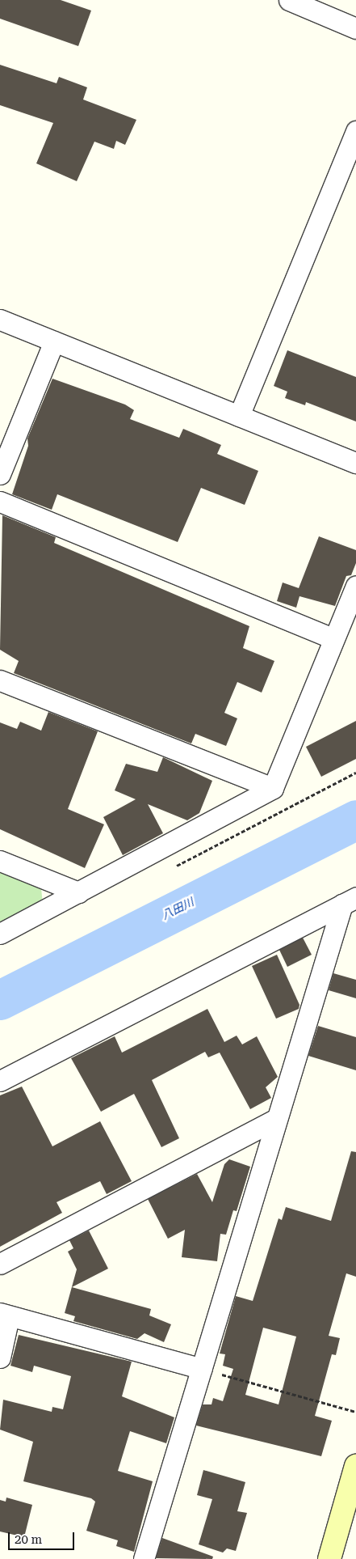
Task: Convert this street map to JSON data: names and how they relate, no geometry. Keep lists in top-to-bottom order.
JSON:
{
  "water": ["八田川"],
  "scale_bar": "20 m"
}
